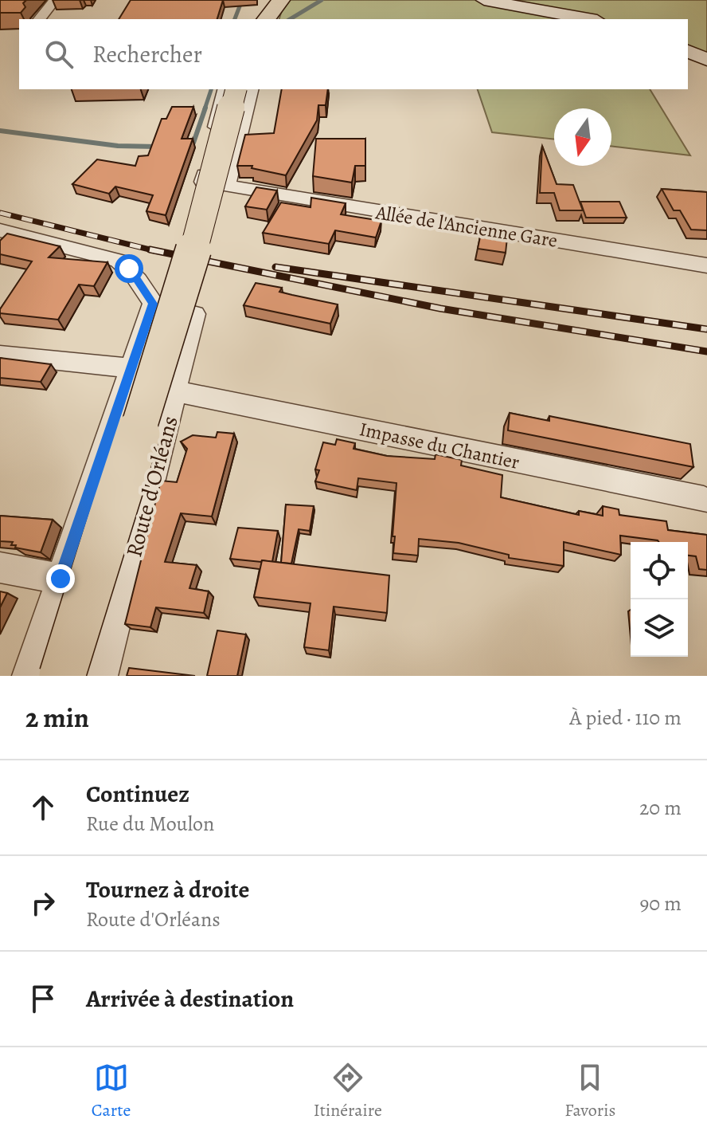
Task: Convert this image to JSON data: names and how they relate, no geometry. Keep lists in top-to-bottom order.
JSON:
{
  "streets": {
    "main road": ["Route d'Orléans"],
    "street": ["Allée de l'Ancienne Gare", "Impasse du Chantier"]
  },
  "crossings": [
    ["Impasse du Chantier", "Route d'Orléans"]
  ],
  "north": "bottom",
  "page": {
    "search": "Rechercher",
    "heading": ["2 min", "À pied · 110 m"],
    "list": [
      ["Continuez", "Rue du Moulon", "20 m"],
      ["Tournez à droite", "Route d'Orléans", "90 m"],
      "Arrivée à destination"
    ],
    "nav": ["Carte", "Itinéraire", "Favoris"]
  }
}
